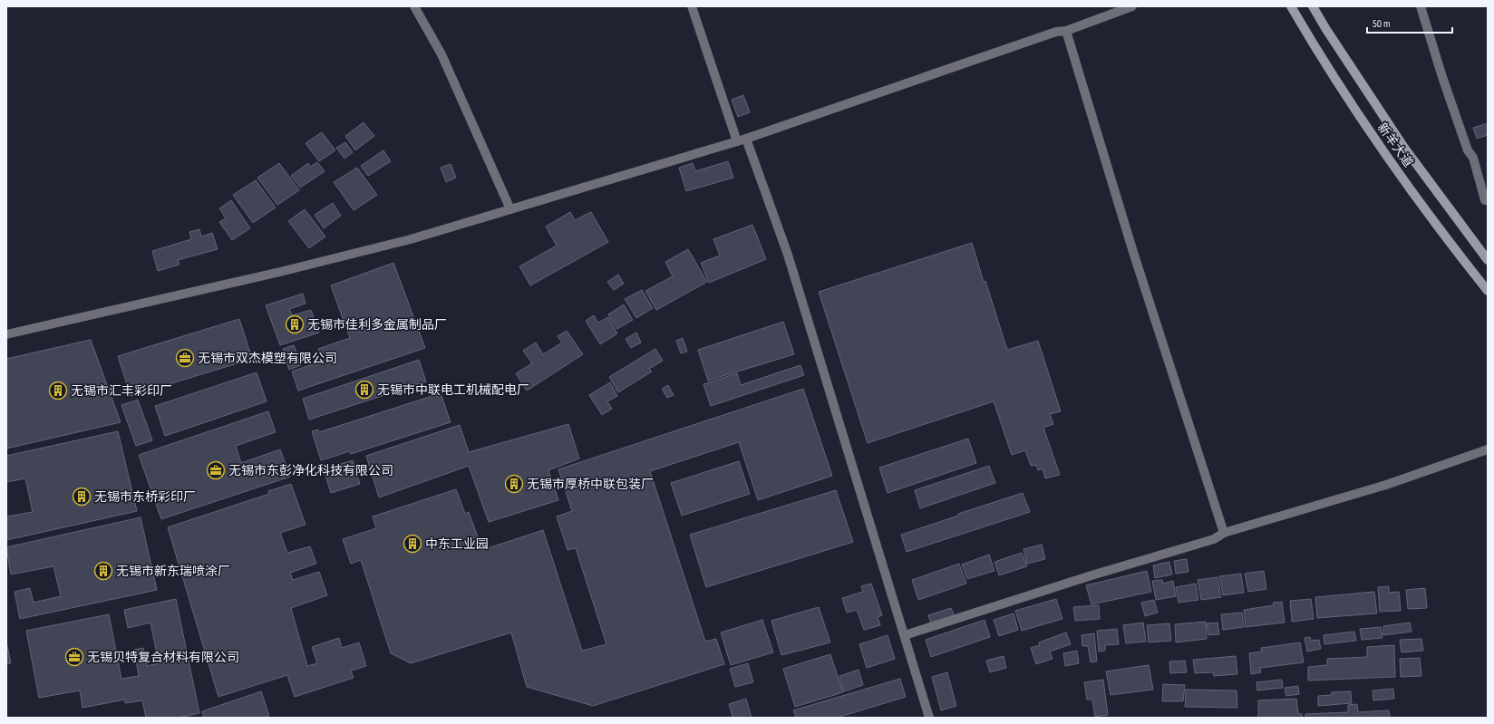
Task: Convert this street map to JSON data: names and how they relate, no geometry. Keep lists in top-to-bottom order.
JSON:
{
  "streets": {
    "main road": ["新羊大道"]
  },
  "places": {
    "building": [
      "无锡市佳利多金属制品厂",
      "无锡市中联电工机械配电厂",
      "无锡市汇丰彩印厂",
      "无锡市厚桥中联包装厂",
      "无锡市东桥彩印厂",
      "中东工业园",
      "无锡市新东瑞喷涂厂"
    ],
    "office": ["无锡市双杰模塑有限公司", "无锡市东彭净化科技有限公司", "无锡贝特复合材料有限公司"]
  },
  "scale_bar": "50 m"
}
